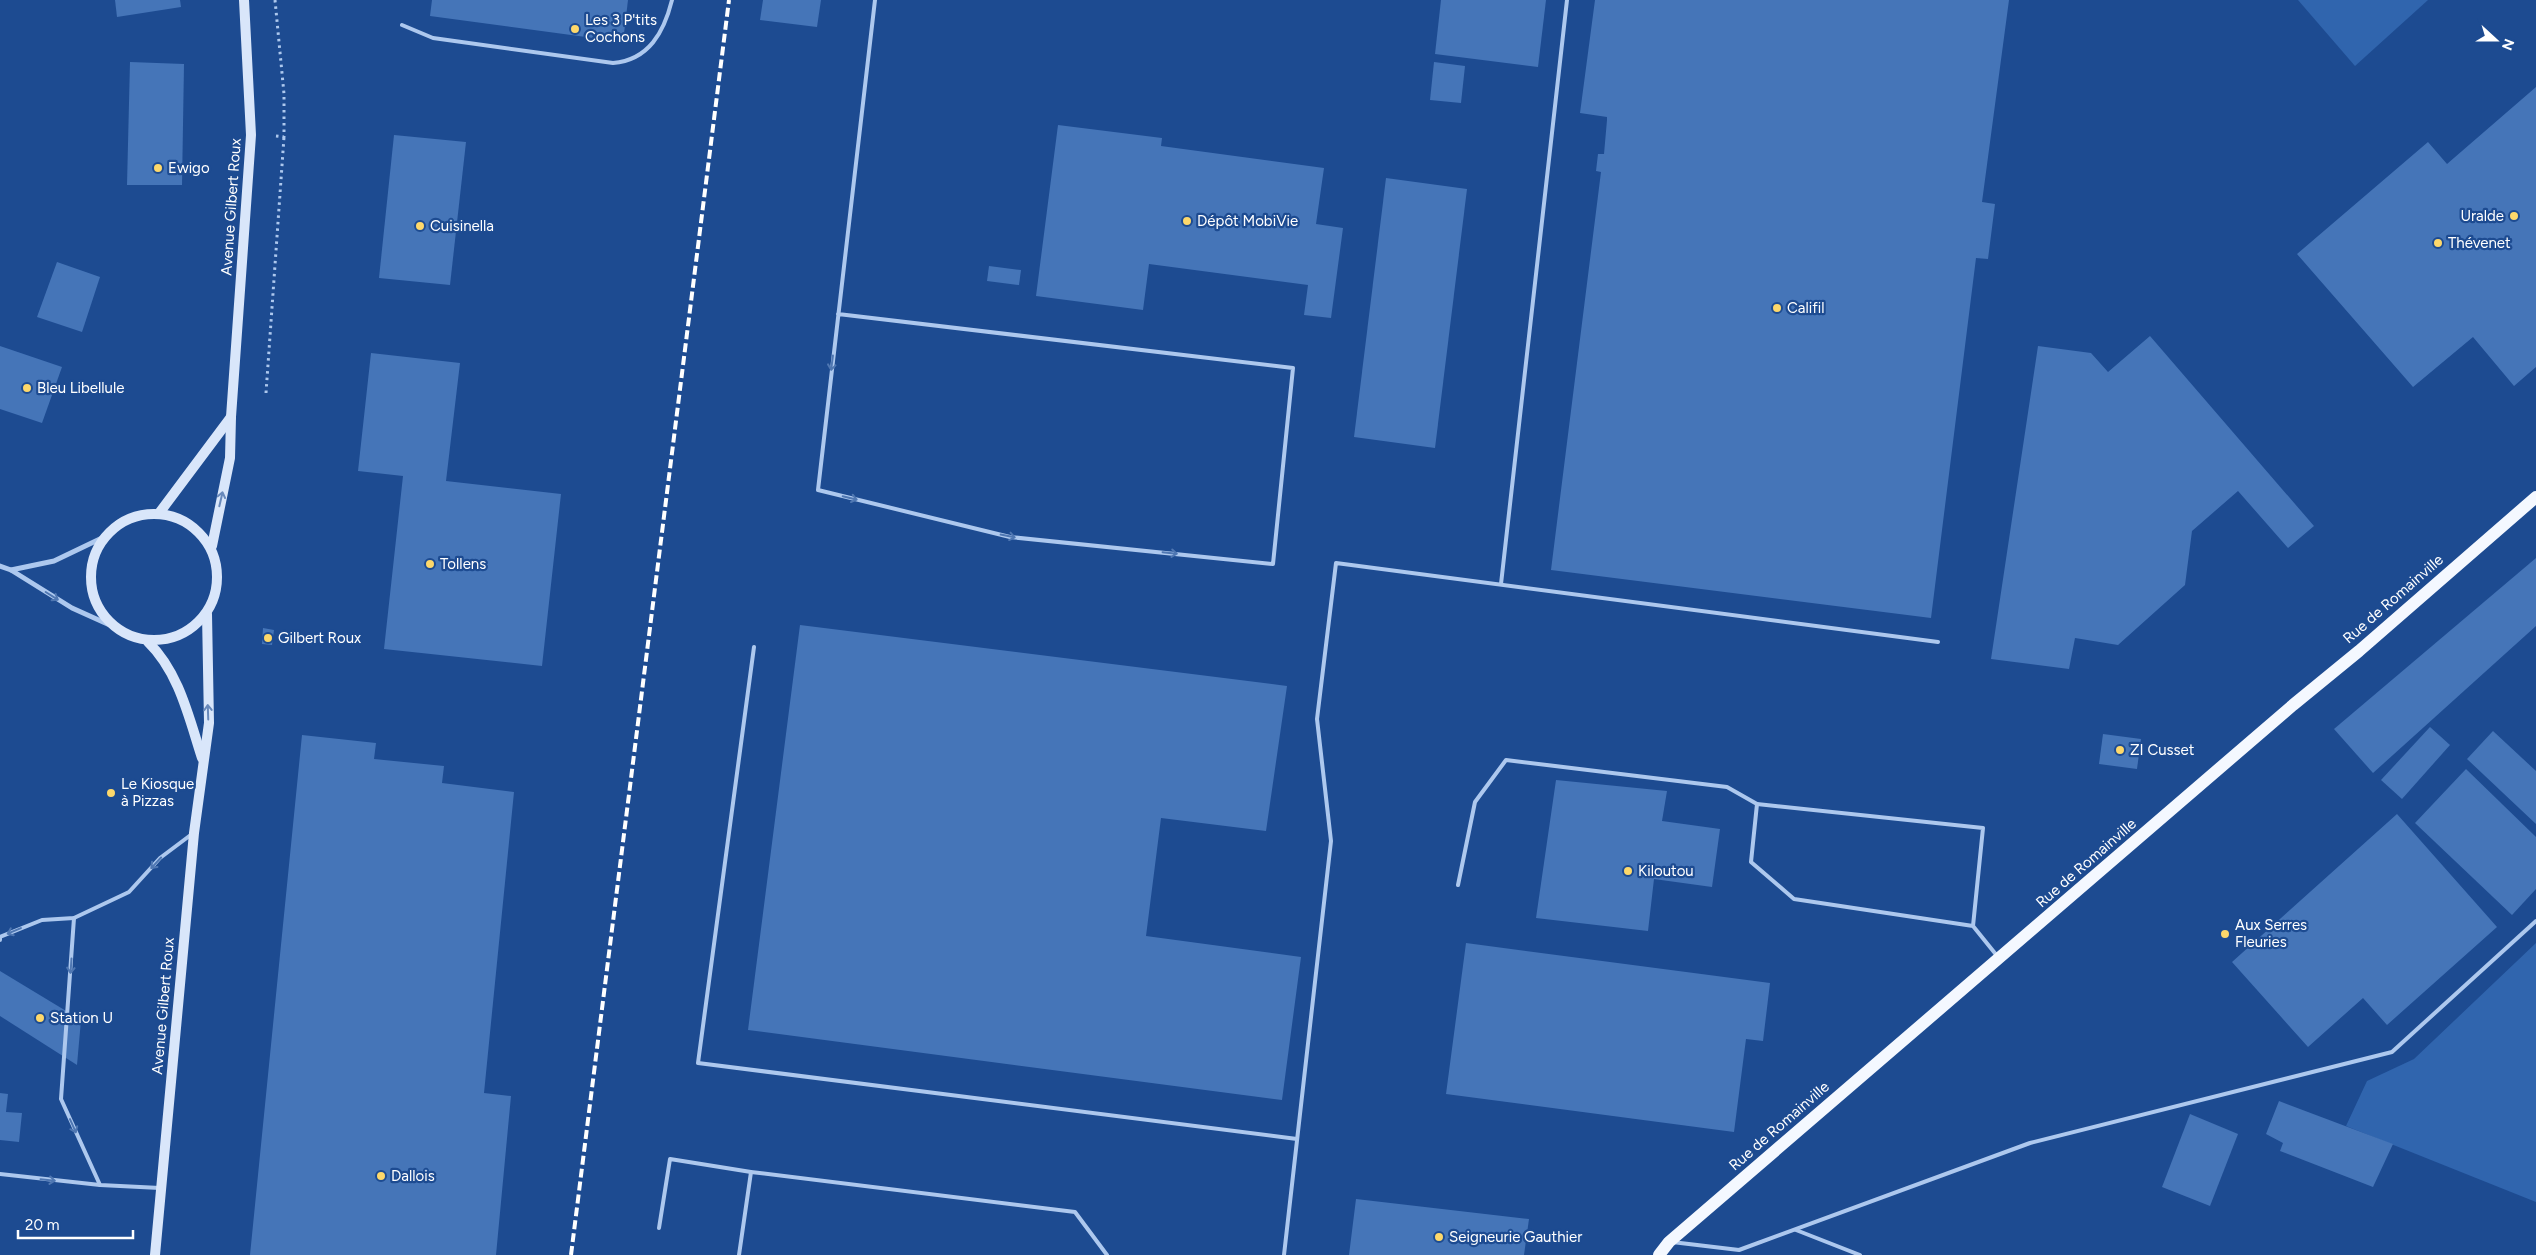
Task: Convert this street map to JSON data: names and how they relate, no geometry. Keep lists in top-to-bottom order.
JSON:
{
  "streets": {
    "main road": ["Avenue Gilbert Roux", "Rue de Romainville"]
  },
  "places": [
    "Les 3 P'tits Cochons",
    "Ewigo",
    "Uralde",
    "Dépôt MobiVie",
    "Cuisinella",
    "Thévenet",
    "Califil",
    "Bleu Libellule",
    "Tollens",
    "Gilbert Roux",
    "ZI Cusset",
    "Le Kiosque à Pizzas",
    "Kiloutou",
    "Aux Serres Fleuries",
    "Station U",
    "Dallois",
    "Seigneurie Gauthier"
  ],
  "scale_bar": "20 m",
  "north": "right"
}
